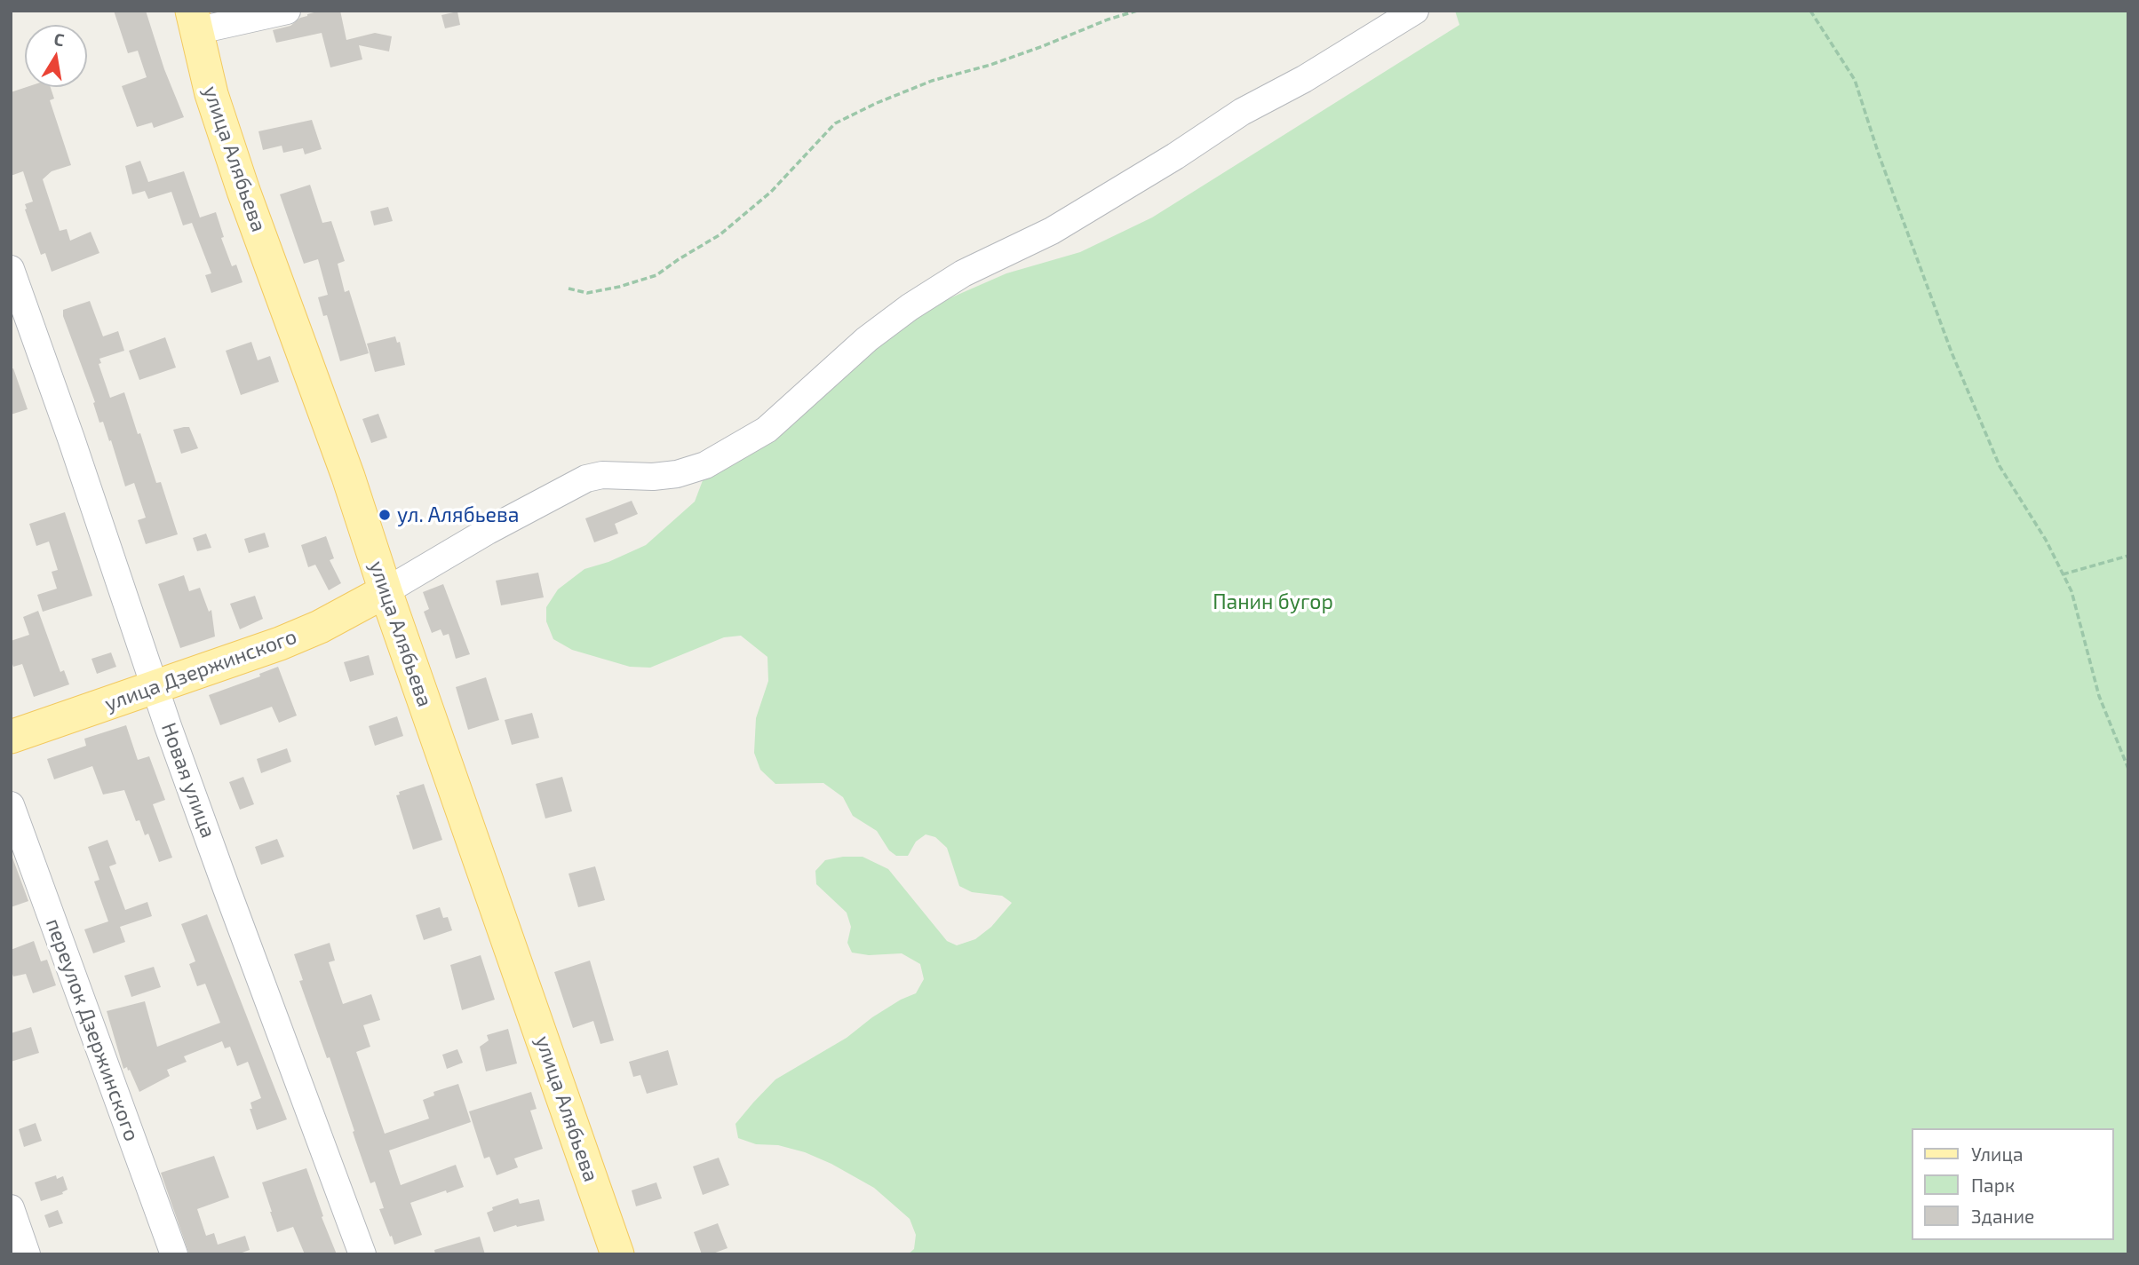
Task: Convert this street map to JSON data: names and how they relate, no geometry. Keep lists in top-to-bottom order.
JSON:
{
  "streets": {
    "main road": ["улица Алябьева", "улица Дзержинского"],
    "street": ["Новая улица", "переулок Дзержинского"]
  },
  "crossings": [
    ["улица Алябьева", "улица Дзержинского"],
    ["улица Дзержинского", "Новая улица"]
  ],
  "parks": ["Панин бугор"],
  "places": ["ул. Алябьева"],
  "legend": ["Улица", "Парк", "Здание"],
  "north": "top"
}
